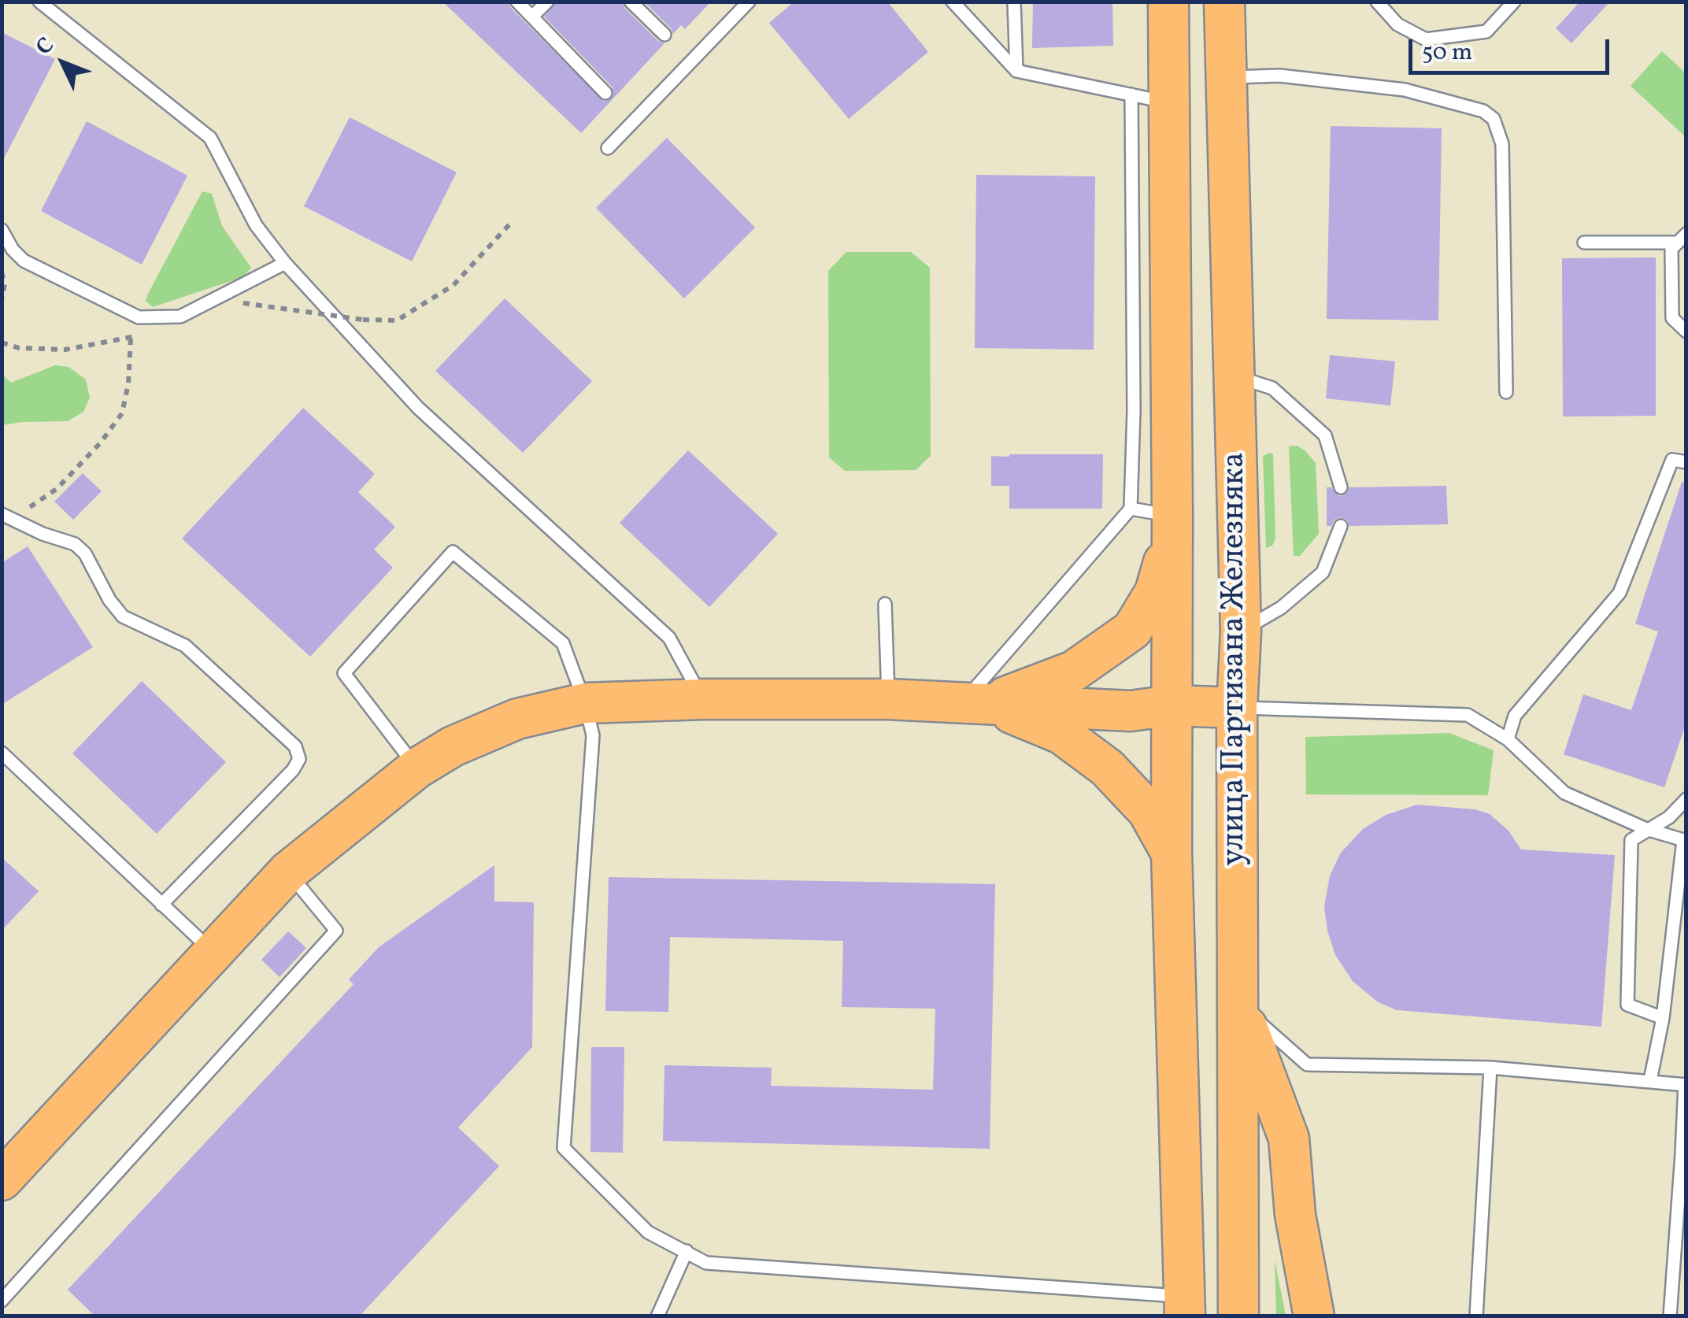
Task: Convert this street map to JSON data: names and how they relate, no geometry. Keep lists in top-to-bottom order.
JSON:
{
  "streets": {
    "main road": ["улица Партизана Железняка"]
  },
  "scale_bar": "50 m",
  "north": "top left"
}
